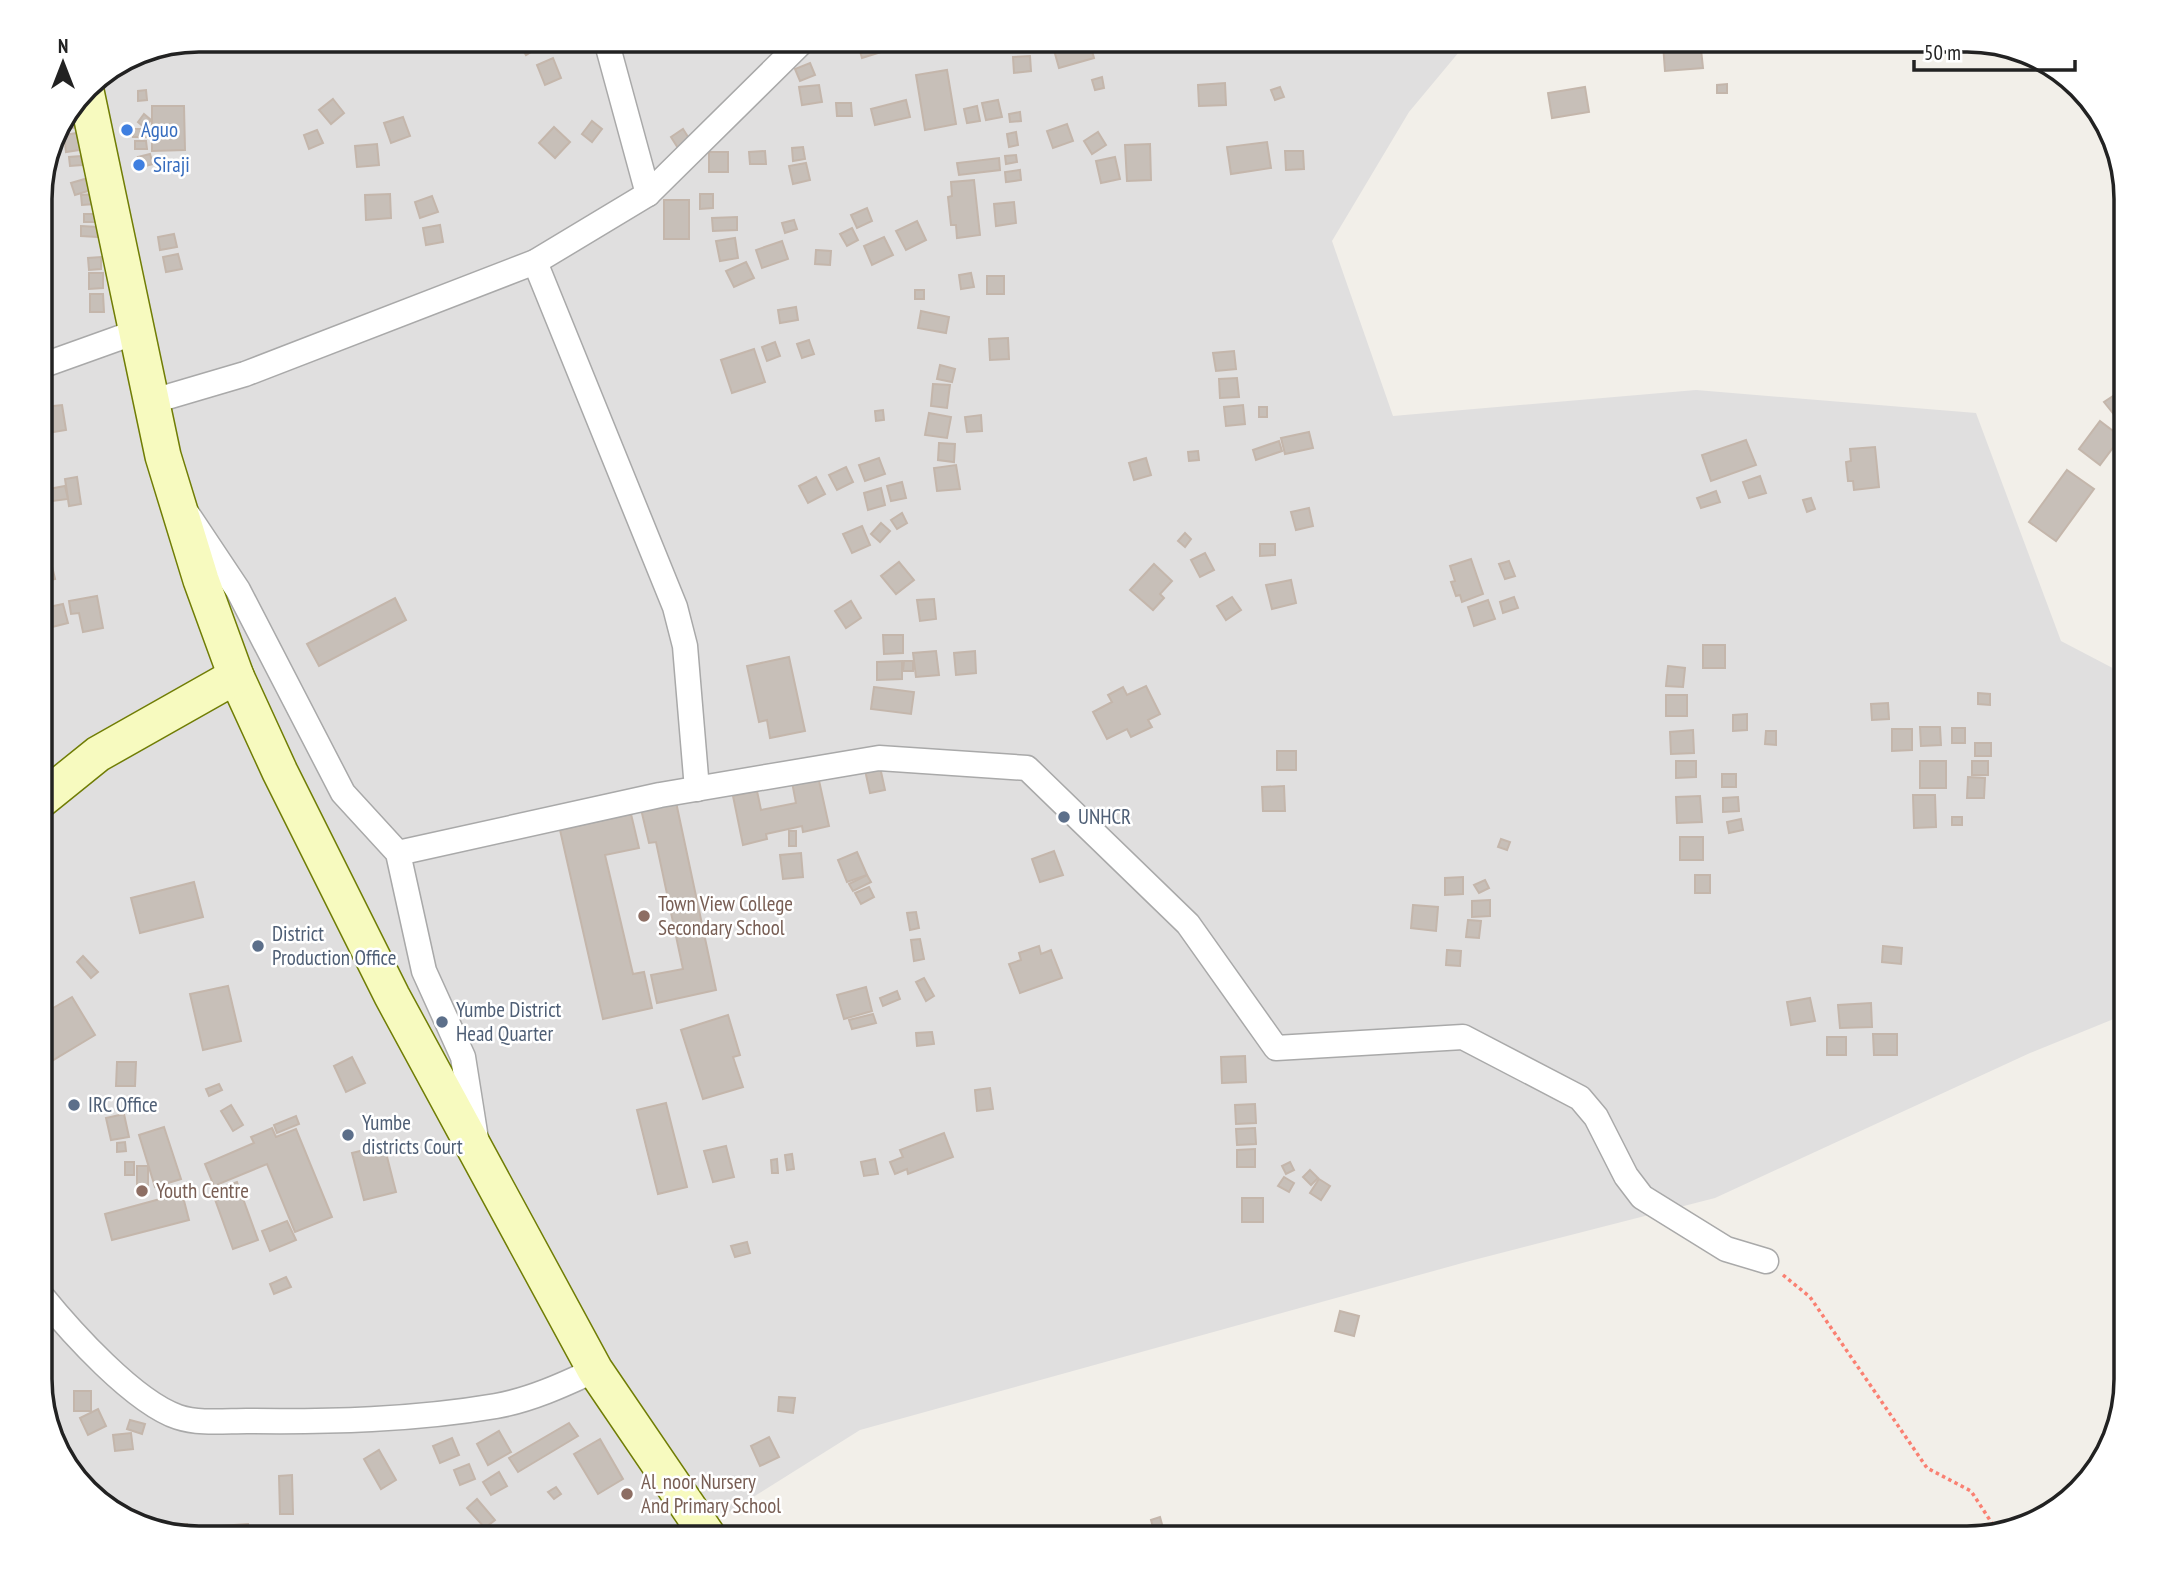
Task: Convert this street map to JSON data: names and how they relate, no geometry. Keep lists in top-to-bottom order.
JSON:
{
  "places": [
    "Aguo",
    "Siraji",
    "UNHCR",
    "Town View College Secondary School",
    "District Production Office",
    "Yumbe District Head Quarter",
    "IRC Office",
    "Yumbe districts Court",
    "Youth Centre",
    "Al_noor Nursery And Primary School"
  ],
  "scale_bar": "50 m",
  "north": "top"
}
